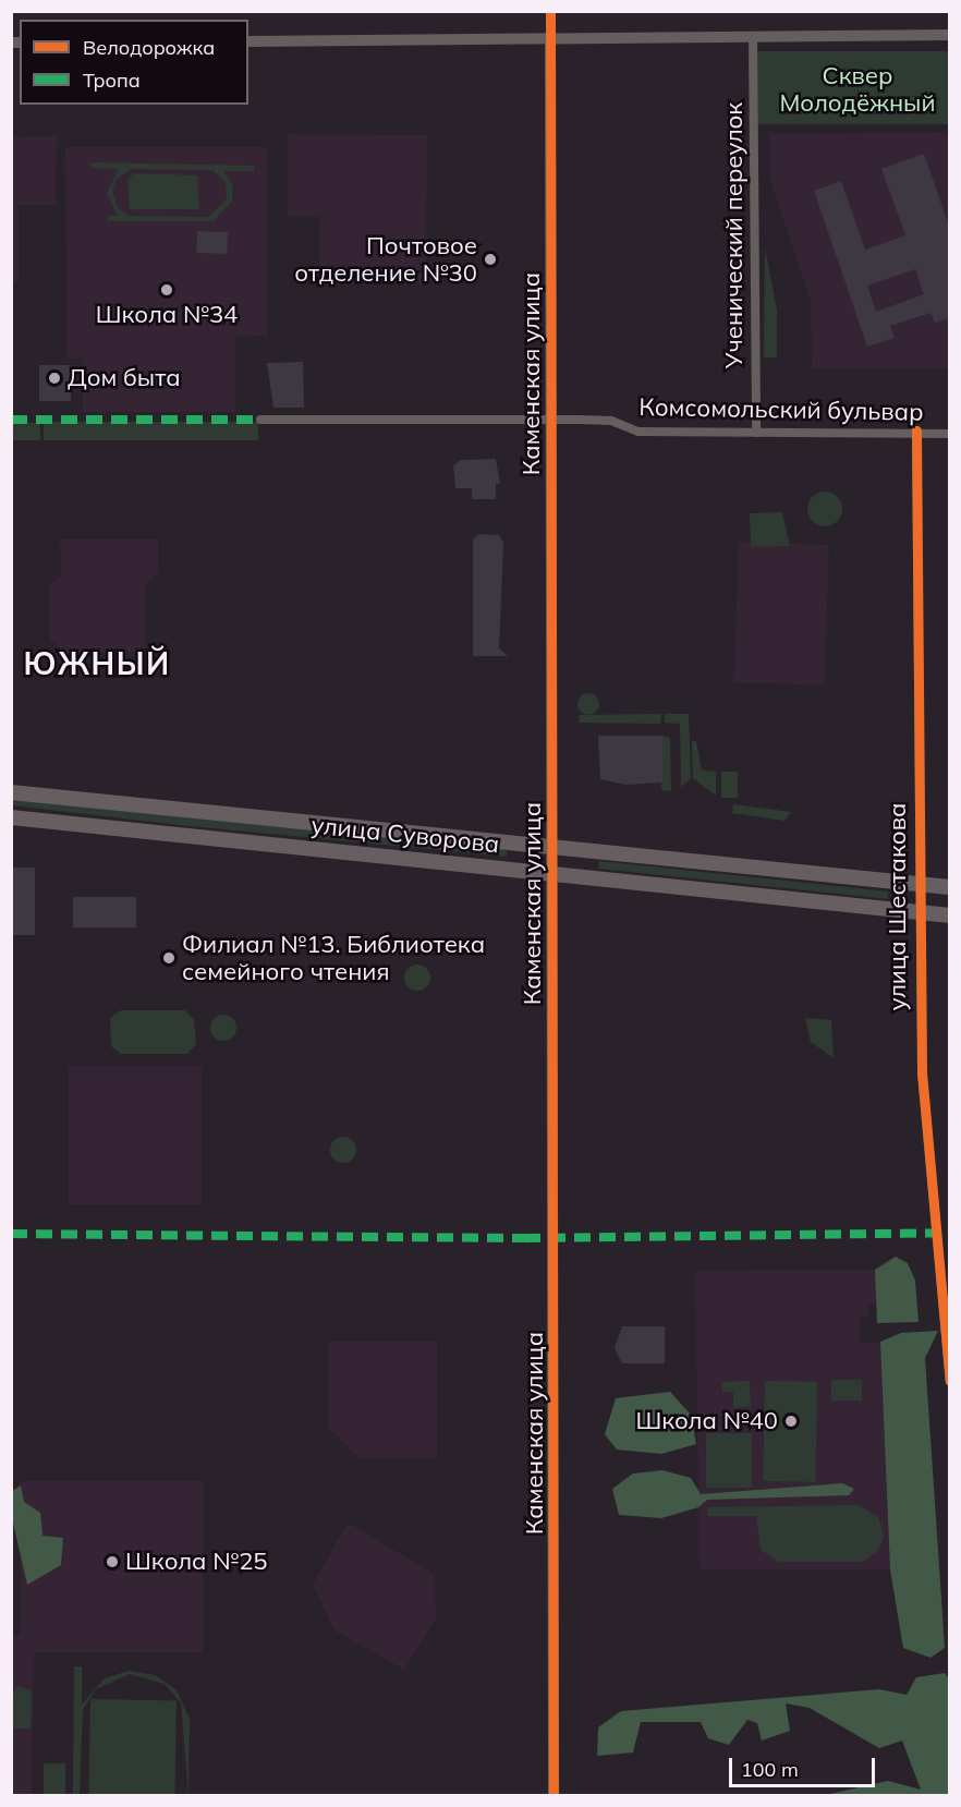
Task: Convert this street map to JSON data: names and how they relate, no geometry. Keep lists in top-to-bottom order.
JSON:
{
  "streets": {
    "main road": ["улица Суворова"],
    "street": [
      "Ученический переулок",
      "Каменская улица",
      "Комсомольский бульвар",
      "улица Шестакова"
    ]
  },
  "crossings": [
    ["Ученический переулок", "Комсомольский бульвар"],
    ["Каменская улица", "Комсомольский бульвар"],
    ["Каменская улица", "улица Суворова"],
    ["Комсомольский бульвар", "улица Шестакова"],
    ["улица Суворова", "улица Шестакова"]
  ],
  "districts": ["ЮЖНЫЙ"],
  "parks": ["Сквер Молодёжный"],
  "places": [
    "Почтовое отделение №30",
    "Школа №34",
    "Дом быта",
    "Филиал №13. Библиотека семейного чтения",
    "Школа №40",
    "Школа №25"
  ],
  "legend": ["Велодорожка", "Тропа"],
  "scale_bar": "100 m"
}
